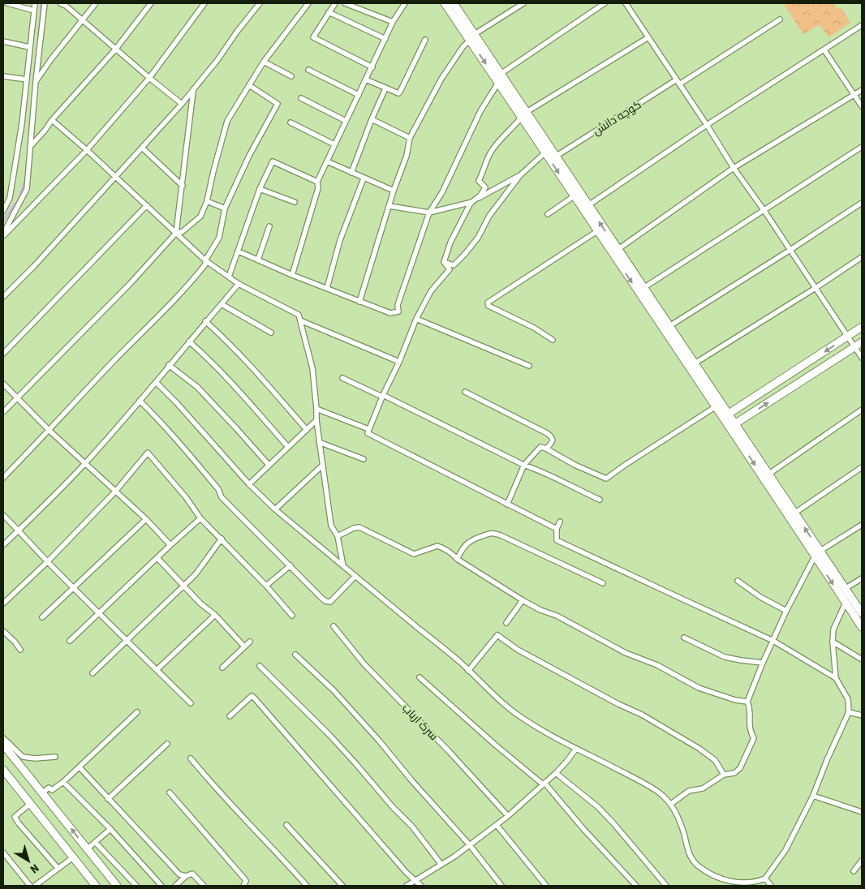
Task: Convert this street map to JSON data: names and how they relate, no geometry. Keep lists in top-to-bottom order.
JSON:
{
  "streets": {
    "street": ["کوچه دانش", "سرک ارباب"]
  },
  "north": "bottom right"
}
